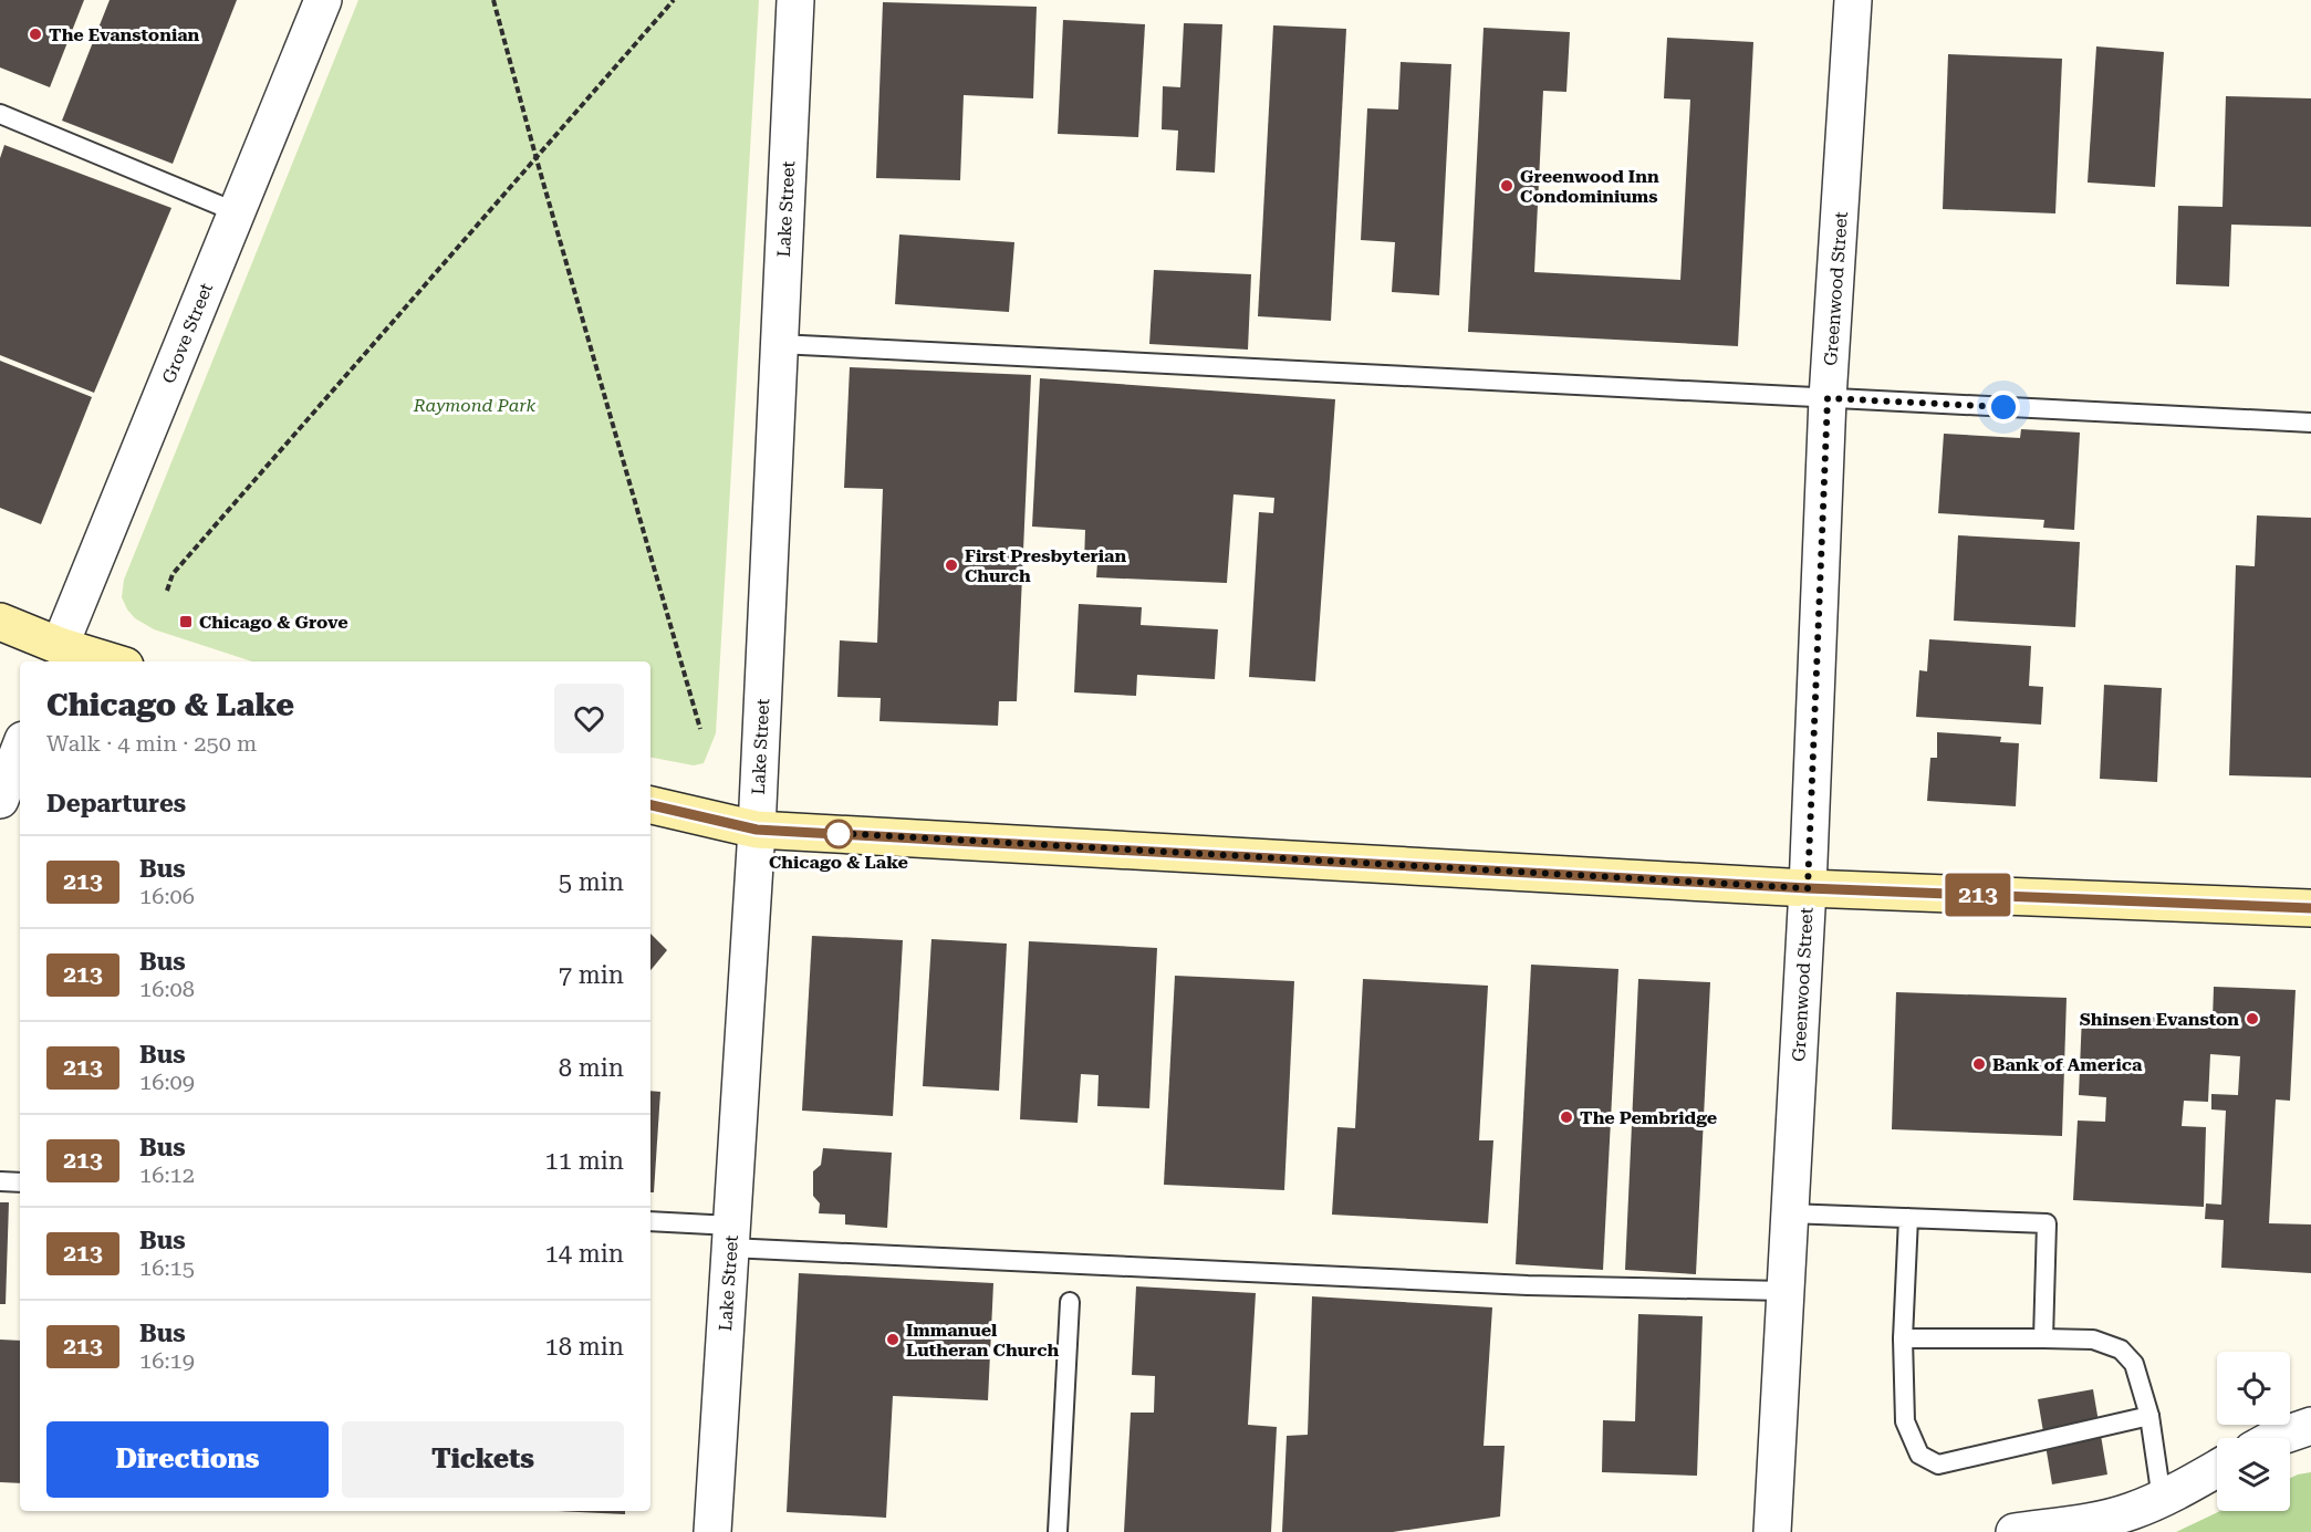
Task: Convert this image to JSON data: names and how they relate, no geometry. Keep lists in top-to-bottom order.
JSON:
{
  "streets": {
    "street": ["Lake Street", "Greenwood Street", "Grove Street"]
  },
  "parks": ["Raymond Park"],
  "places": {
    "other": [
      "The Evanstonian",
      "Greenwood Inn Condominiums",
      "First Presbyterian Church",
      "Chicago & Lake",
      "Shinsen Evanston",
      "Bank of America",
      "The Pembridge",
      "Immanuel Lutheran Church"
    ],
    "transit": ["Chicago & Grove"]
  },
  "lines": ["bus line 213"],
  "page": {
    "on_map": "213",
    "heading": [
      ["Chicago & Lake", "Walk · 4 min · 250 m"],
      "Departures"
    ],
    "list": [
      {
        "mark": "213",
        "name": "Bus",
        "note": "16:06",
        "value": "5 min"
      },
      {
        "mark": "213",
        "name": "Bus",
        "note": "16:08",
        "value": "7 min"
      },
      {
        "mark": "213",
        "name": "Bus",
        "note": "16:09",
        "value": "8 min"
      },
      {
        "mark": "213",
        "name": "Bus",
        "note": "16:12",
        "value": "11 min"
      },
      {
        "mark": "213",
        "name": "Bus",
        "note": "16:15",
        "value": "14 min"
      },
      {
        "mark": "213",
        "name": "Bus",
        "note": "16:19",
        "value": "18 min"
      }
    ],
    "buttons": ["Directions", "Tickets"]
  }
}
